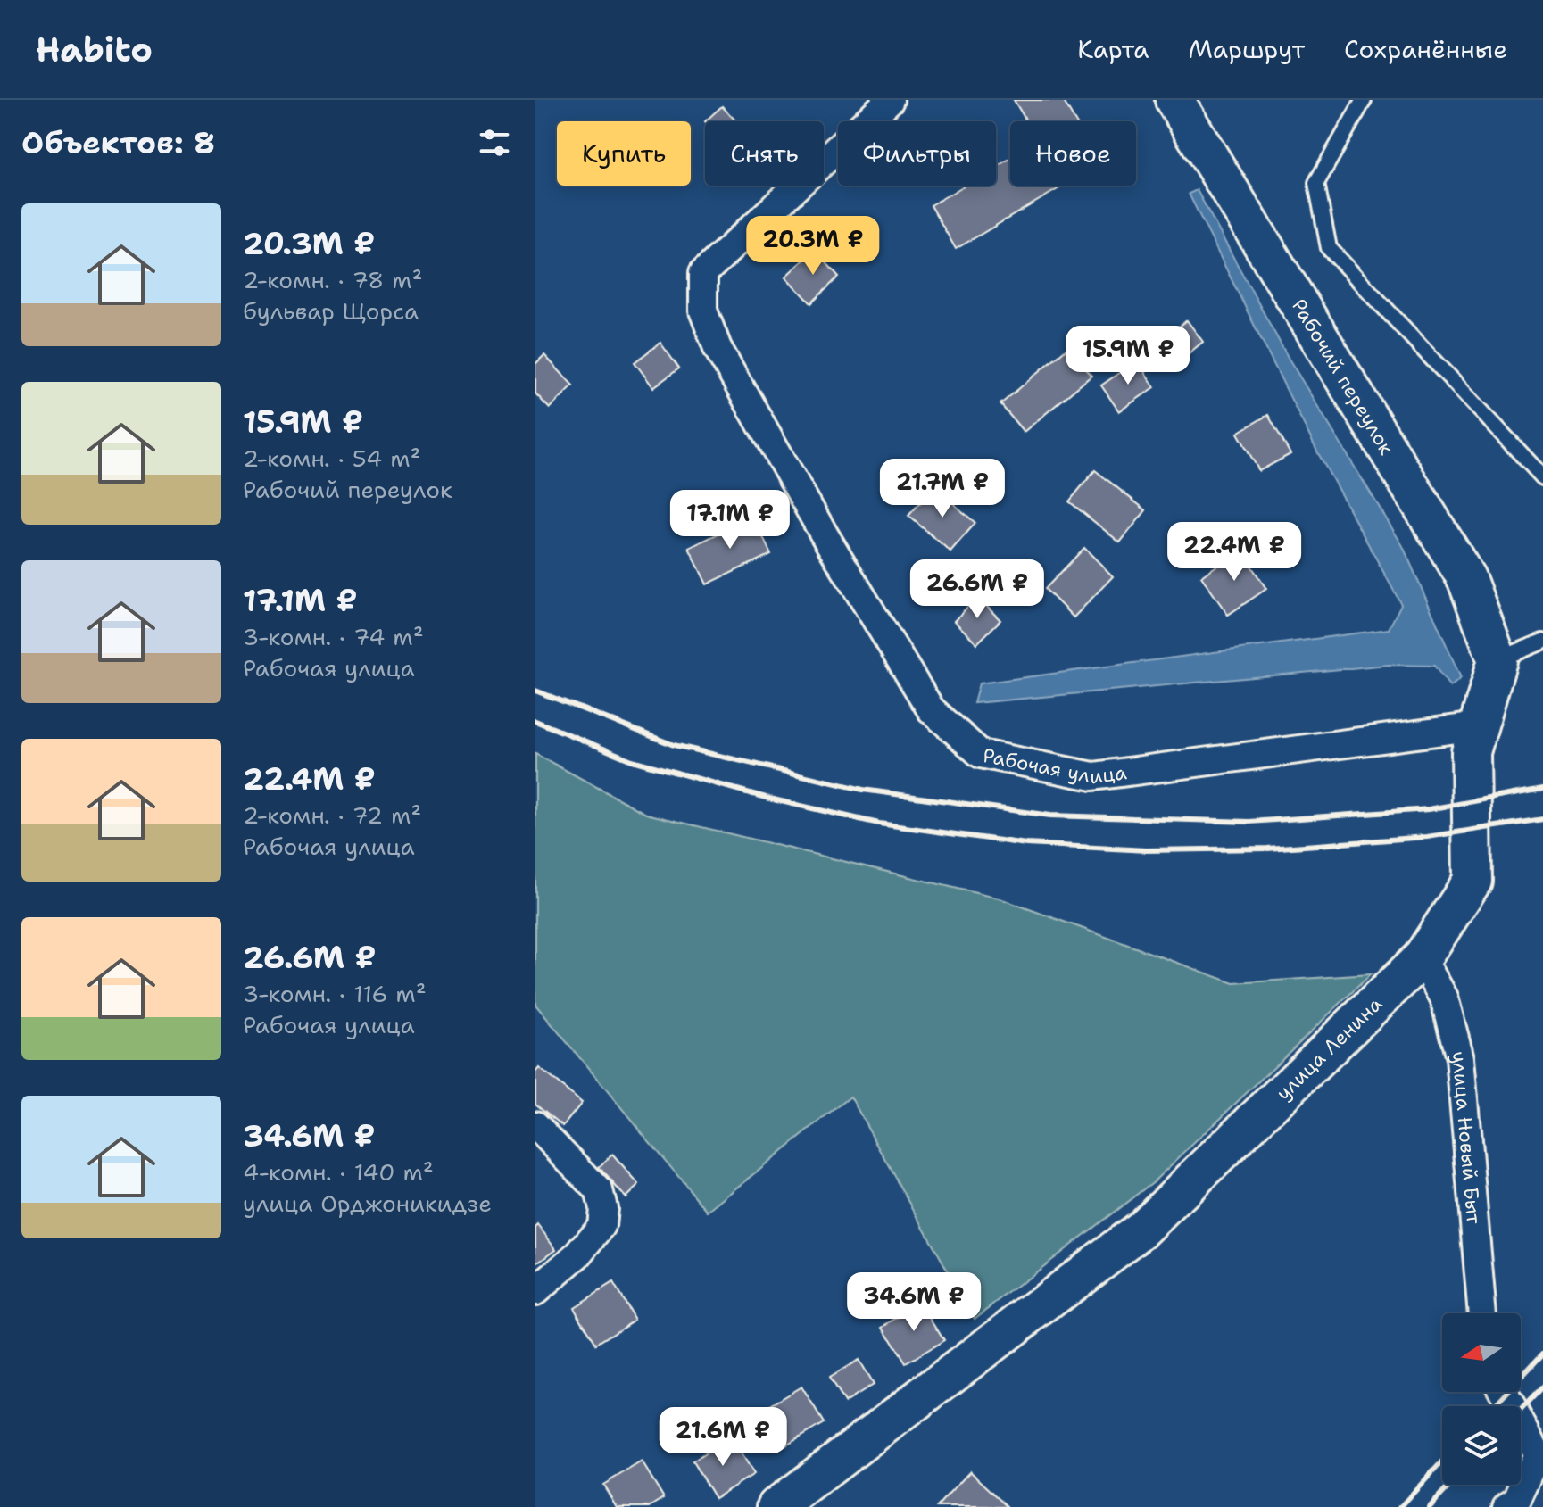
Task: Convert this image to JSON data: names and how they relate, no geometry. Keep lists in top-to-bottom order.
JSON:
{
  "streets": {
    "street": [
      "Рабочий переулок",
      "Рабочая улица",
      "улица Ленина",
      "улица Новый Быт"
    ]
  },
  "crossings": [
    ["Рабочий переулок", "улица Ленина"],
    ["Рабочая улица", "улица Ленина"],
    ["улица Ленина", "улица Новый Быт"]
  ],
  "north": "left",
  "page": {
    "header": "Habito",
    "nav": ["Карта", "Маршрут", "Сохранённые"],
    "heading": "Объектов: 8",
    "chip": [
      "Купить",
      "Снять",
      "Фильтры",
      "Новое"
    ],
    "list": [
      {
        "name": "20.3M ₽",
        "note": "2-комн. · 78 m² · бульвар Щорса"
      },
      {
        "name": "15.9M ₽",
        "note": "2-комн. · 54 m² · Рабочий переулок"
      },
      {
        "name": "17.1M ₽",
        "note": "3-комн. · 74 m² · Рабочая улица"
      },
      {
        "name": "22.4M ₽",
        "note": "2-комн. · 72 m² · Рабочая улица"
      },
      {
        "name": "26.6M ₽",
        "note": "3-комн. · 116 m² · Рабочая улица"
      },
      {
        "name": "34.6M ₽",
        "note": "4-комн. · 140 m² · улица Орджоникидзе"
      }
    ],
    "price": [
      "20.3M ₽",
      "15.9M ₽",
      "21.7M ₽",
      "17.1M ₽",
      "22.4M ₽",
      "26.6M ₽",
      "34.6M ₽",
      "21.6M ₽"
    ]
  }
}
